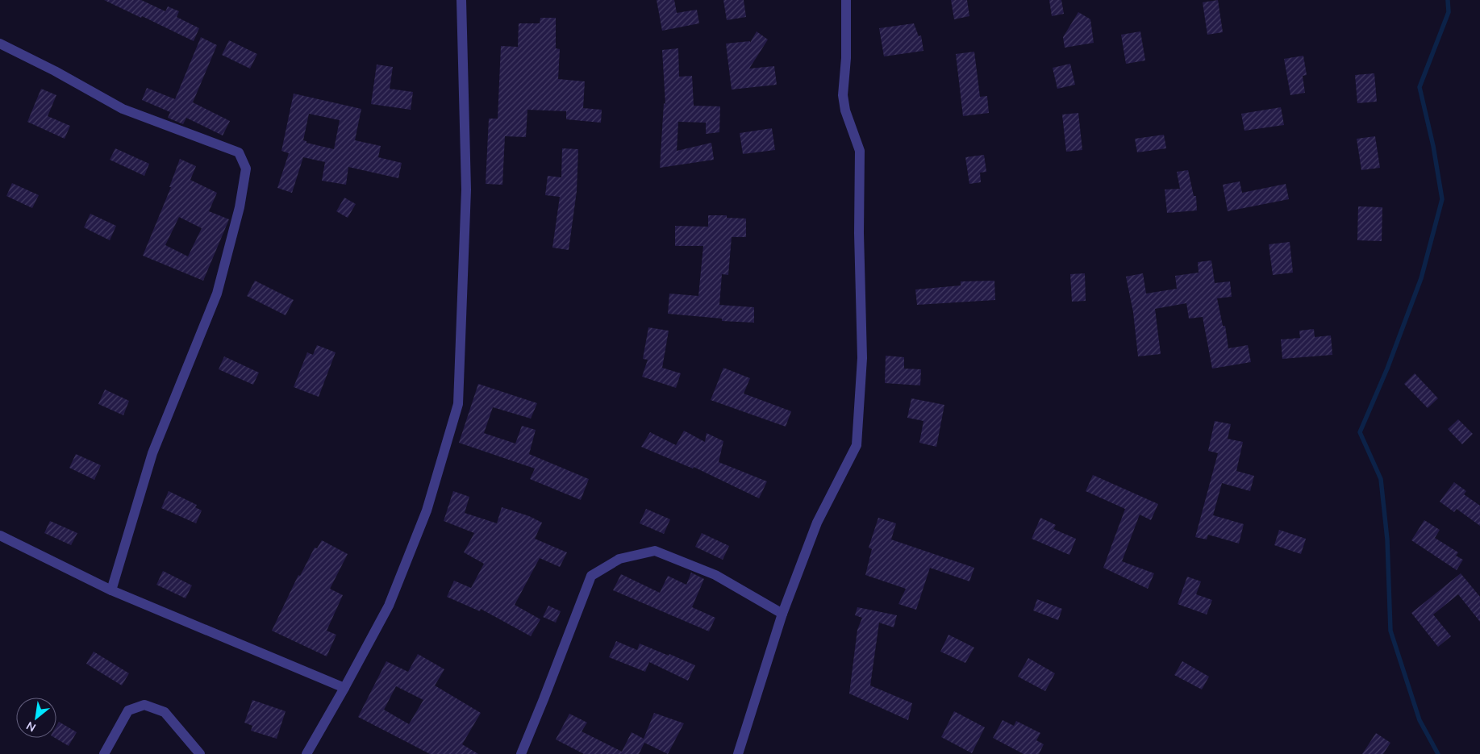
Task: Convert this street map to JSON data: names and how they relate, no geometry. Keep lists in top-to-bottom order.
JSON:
{
  "north": "bottom left"
}
